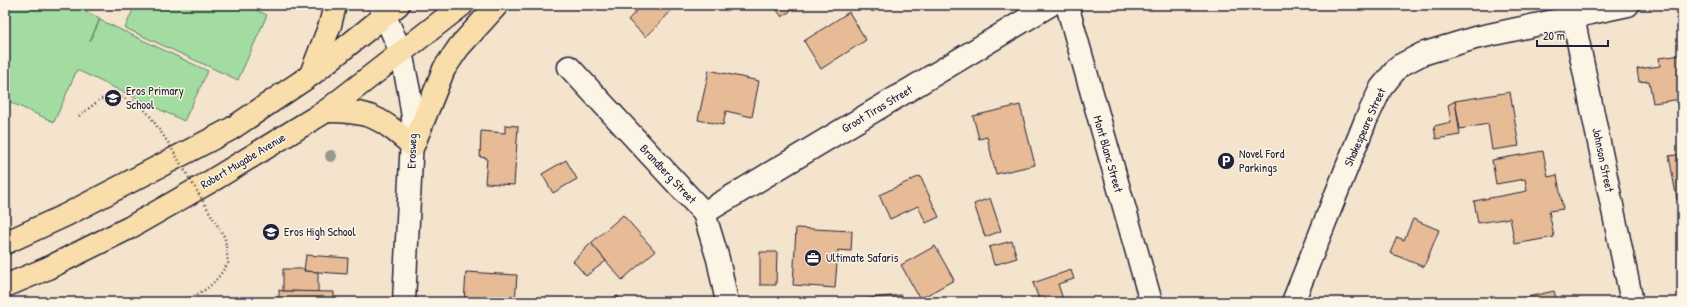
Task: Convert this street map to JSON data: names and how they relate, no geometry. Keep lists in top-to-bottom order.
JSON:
{
  "streets": {
    "main road": ["Robert Mugabe Avenue"],
    "street": [
      "Groot Tiras Street",
      "Shakespeare Street",
      "Erosweg",
      "Mont Blanc Street",
      "Johnson Street",
      "Brandberg Street"
    ]
  },
  "crossings": [
    ["Groot Tiras Street", "Brandberg Street"],
    ["Shakespeare Street", "Johnson Street"],
    ["Erosweg", "Robert Mugabe Avenue"]
  ],
  "places": {
    "school or university": ["Eros Primary School", "Eros High School"],
    "parking": ["Novel Ford Parkings"],
    "office": ["Ultimate Safaris"]
  },
  "scale_bar": "20 m"
}
